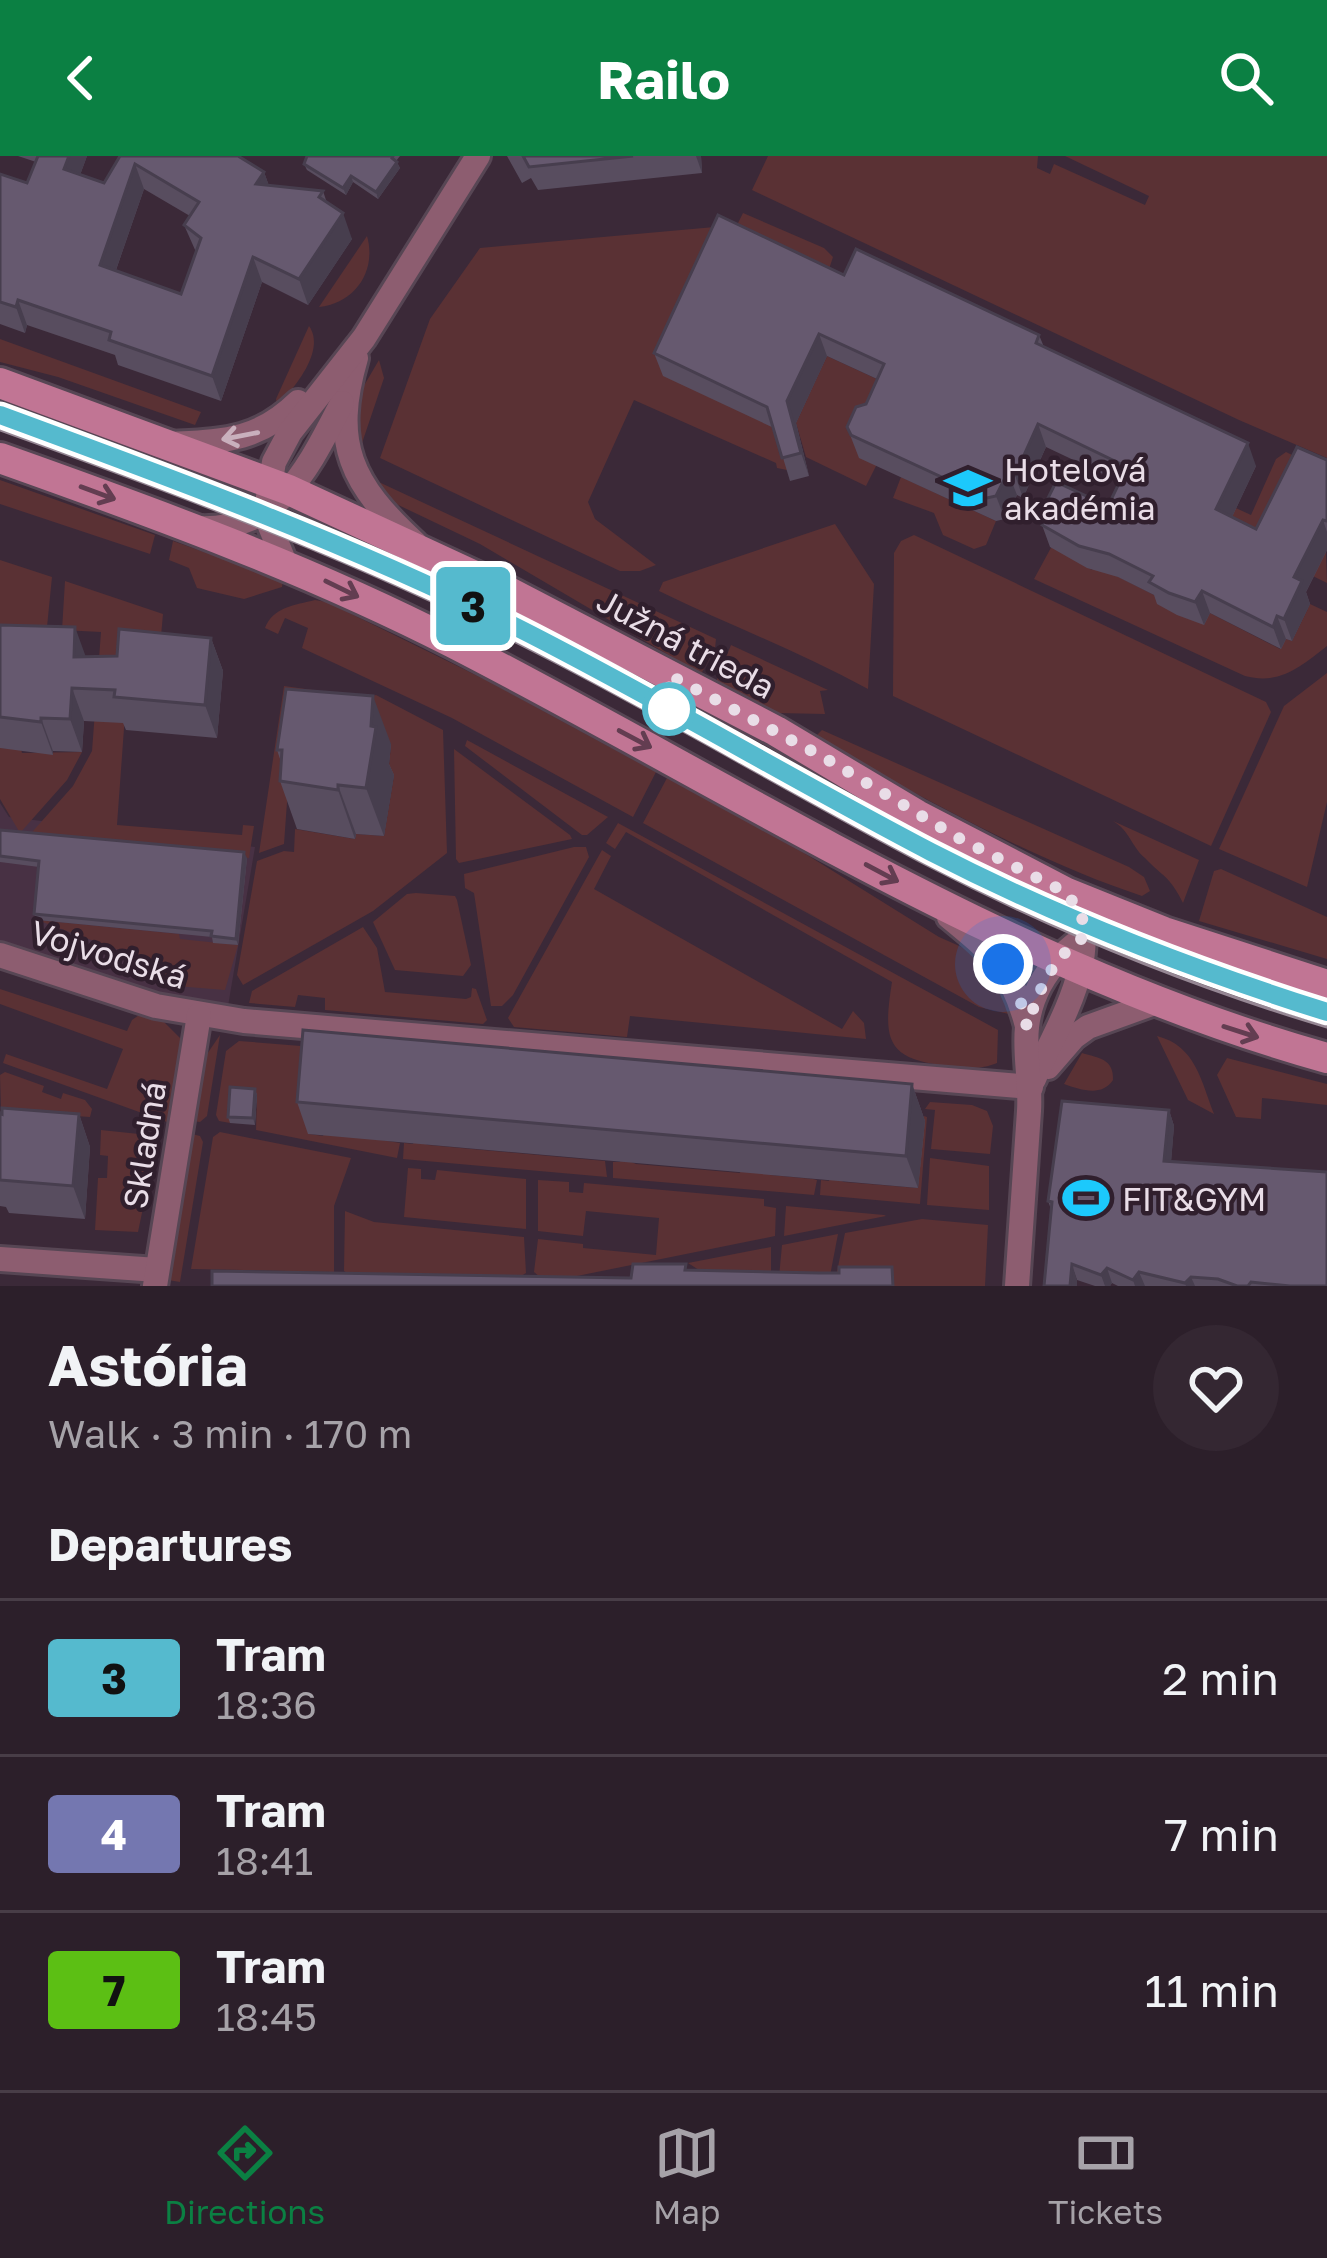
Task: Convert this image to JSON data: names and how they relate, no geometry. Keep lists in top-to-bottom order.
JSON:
{
  "streets": {
    "street": ["Južná trieda", "Vojvodská", "Skladná"]
  },
  "crossings": [
    ["Vojvodská", "Skladná"]
  ],
  "places": {
    "school or university": ["Hotelová akadémia"],
    "sports": ["FIT&GYM"]
  },
  "lines": ["tram line 3"],
  "page": {
    "header": "Railo",
    "on_map": "3",
    "heading": [
      ["Astória", "Walk · 3 min · 170 m"],
      "Departures"
    ],
    "list": [
      {
        "mark": "3",
        "name": "Tram",
        "note": "18:36",
        "value": "2 min"
      },
      {
        "mark": "4",
        "name": "Tram",
        "note": "18:41",
        "value": "7 min"
      },
      {
        "mark": "7",
        "name": "Tram",
        "note": "18:45",
        "value": "11 min"
      }
    ],
    "tabs": ["Directions", "Map", "Tickets"]
  }
}
